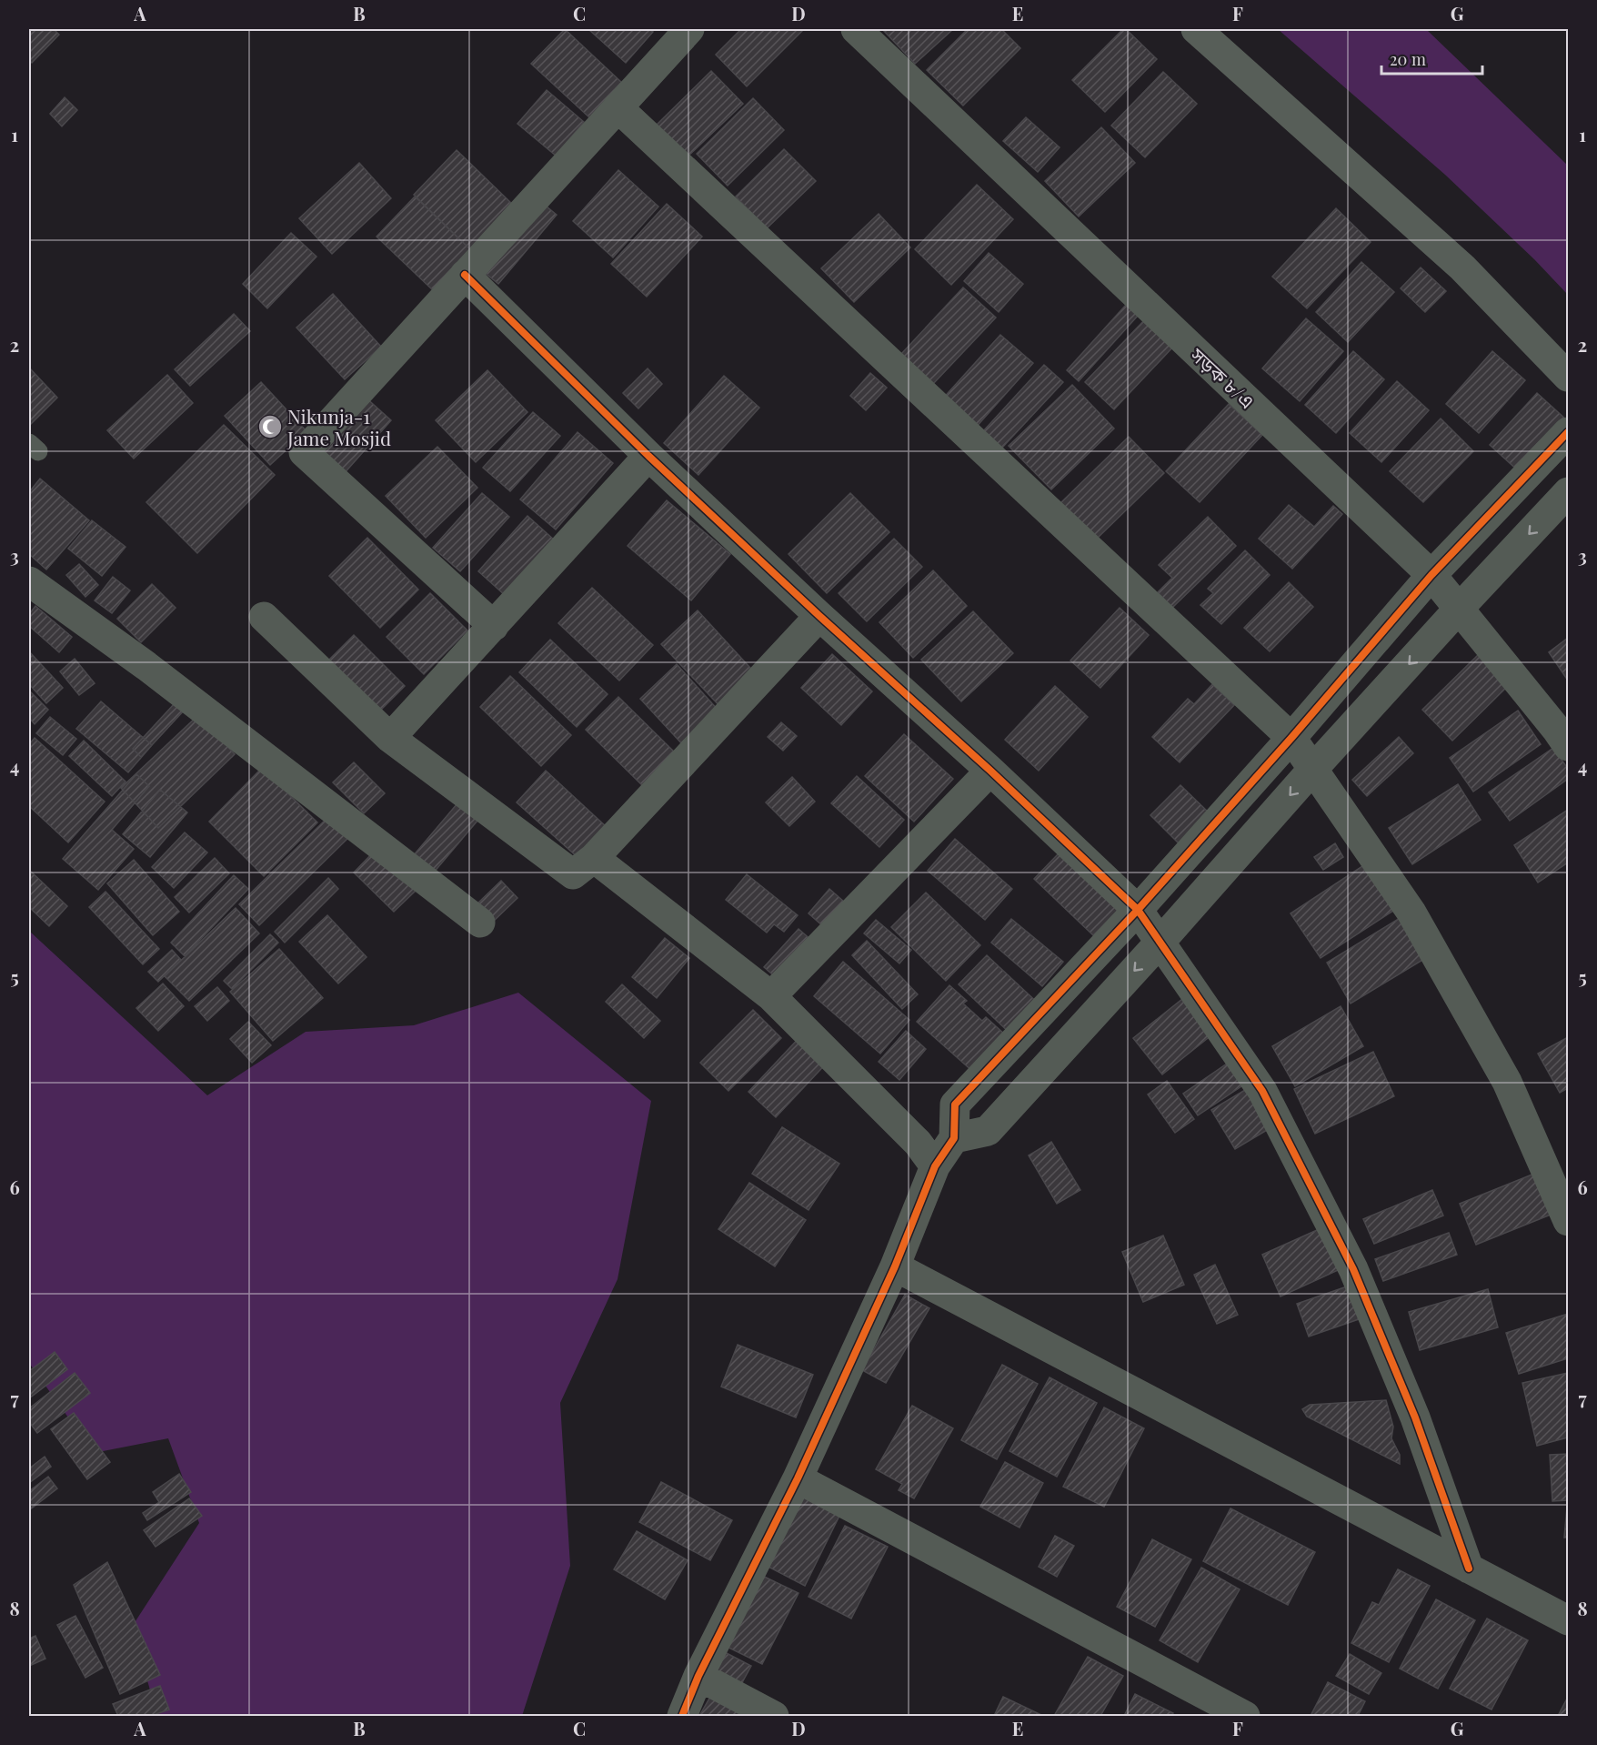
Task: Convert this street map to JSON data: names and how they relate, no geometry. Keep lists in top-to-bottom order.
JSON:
{
  "streets": {
    "street": ["সড়ক ৮/এ"]
  },
  "places": {
    "mosque": ["Nikunja-1 Jame Mosjid"]
  },
  "scale_bar": "20 m",
  "grid": {
    "columns": [
      "A",
      "B",
      "C",
      "D",
      "E",
      "F",
      "G"
    ],
    "rows": [
      "1",
      "2",
      "3",
      "4",
      "5",
      "6",
      "7",
      "8"
    ]
  }
}
